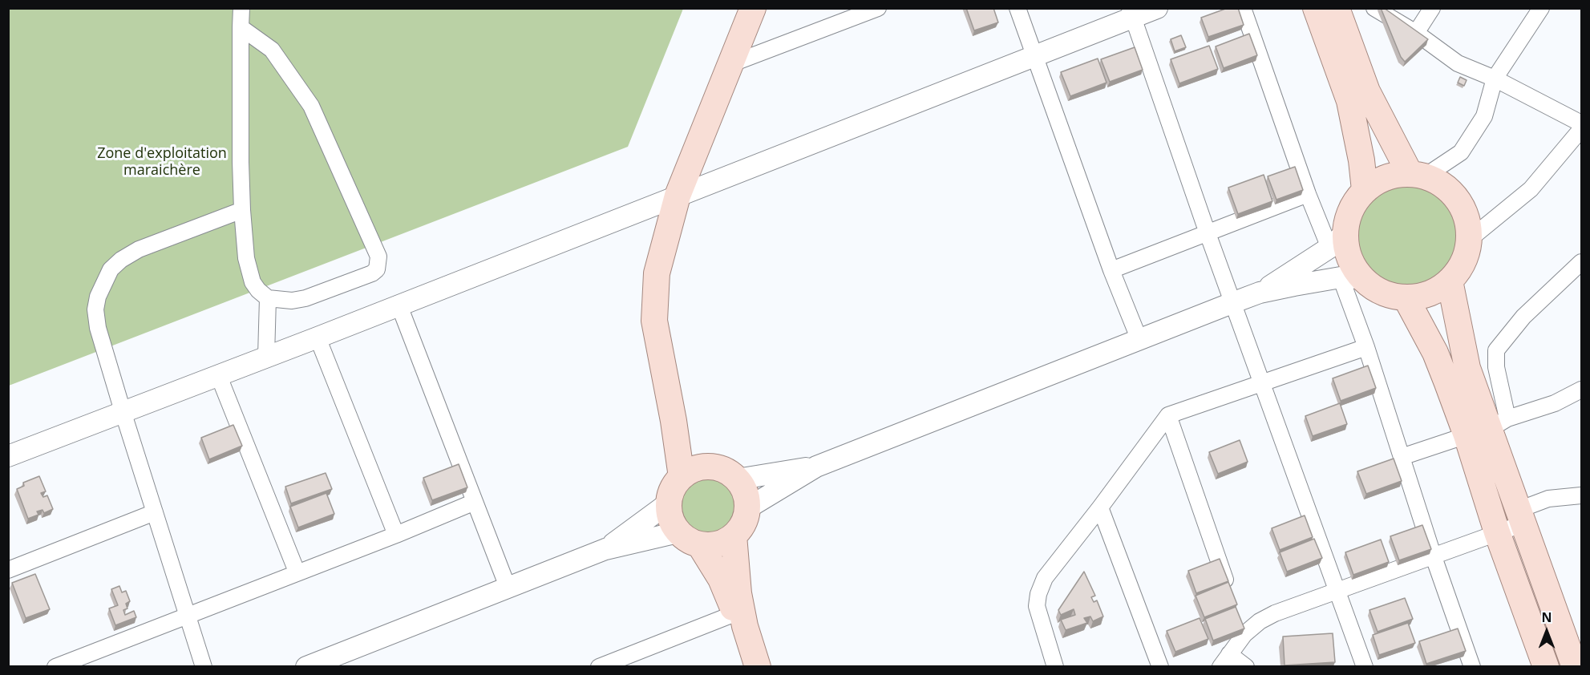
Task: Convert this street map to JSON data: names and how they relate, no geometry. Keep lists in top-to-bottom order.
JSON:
{
  "parks": ["Zone d'exploitation maraichère"],
  "north": "top"
}
